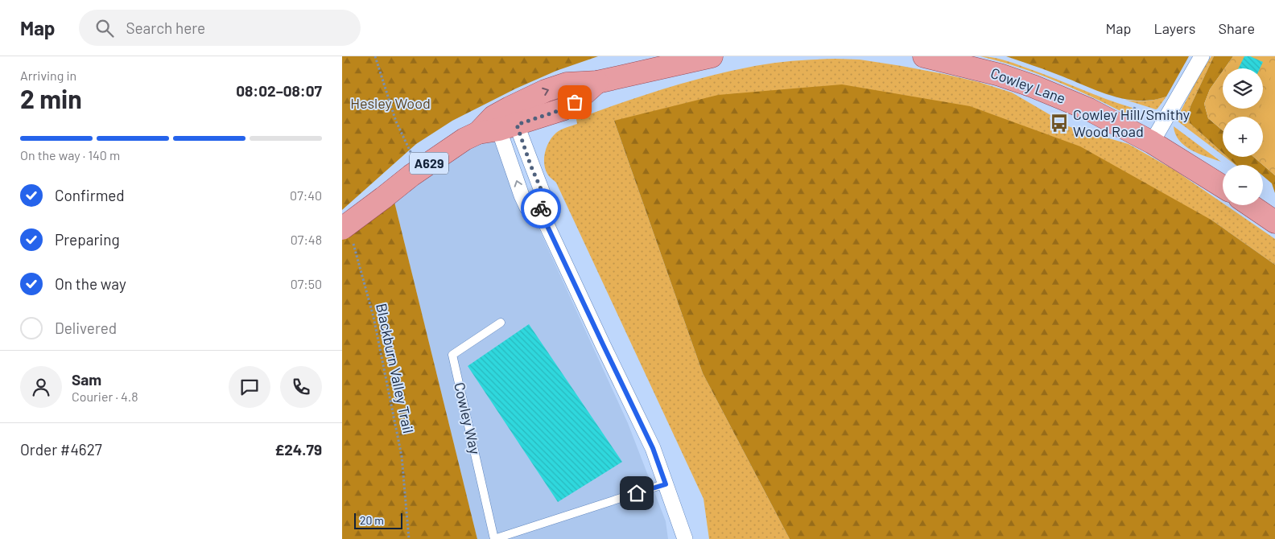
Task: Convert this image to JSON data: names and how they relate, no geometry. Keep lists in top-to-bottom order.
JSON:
{
  "streets": {
    "main road": ["Cowley Lane", "A629"],
    "lane": ["Cowley Way"],
    "path": ["Blackburn Valley Trail"]
  },
  "crossings": [
    ["A629", "Blackburn Valley Trail"]
  ],
  "parks": ["Hesley Wood"],
  "places": {
    "bus stop": ["Cowley Hill/Smithy Wood Road"]
  },
  "scale_bar": "20 m",
  "page": {
    "header": "Map",
    "search": "Search here",
    "nav": ["Map", "Layers", "Share"],
    "heading": ["2 min", "Arriving in", "08:02–08:07"],
    "panel": [
      "Sam",
      "Courier · 4.8",
      "Order #4627",
      "£24.79"
    ],
    "map_buttons": ["+", "−"],
    "bar": "On the way · 140 m",
    "list": [
      ["Confirmed", "07:40"],
      ["Preparing", "07:48"],
      ["On the way", "07:50"],
      "Delivered"
    ],
    "scale": "20 m"
  }
}
